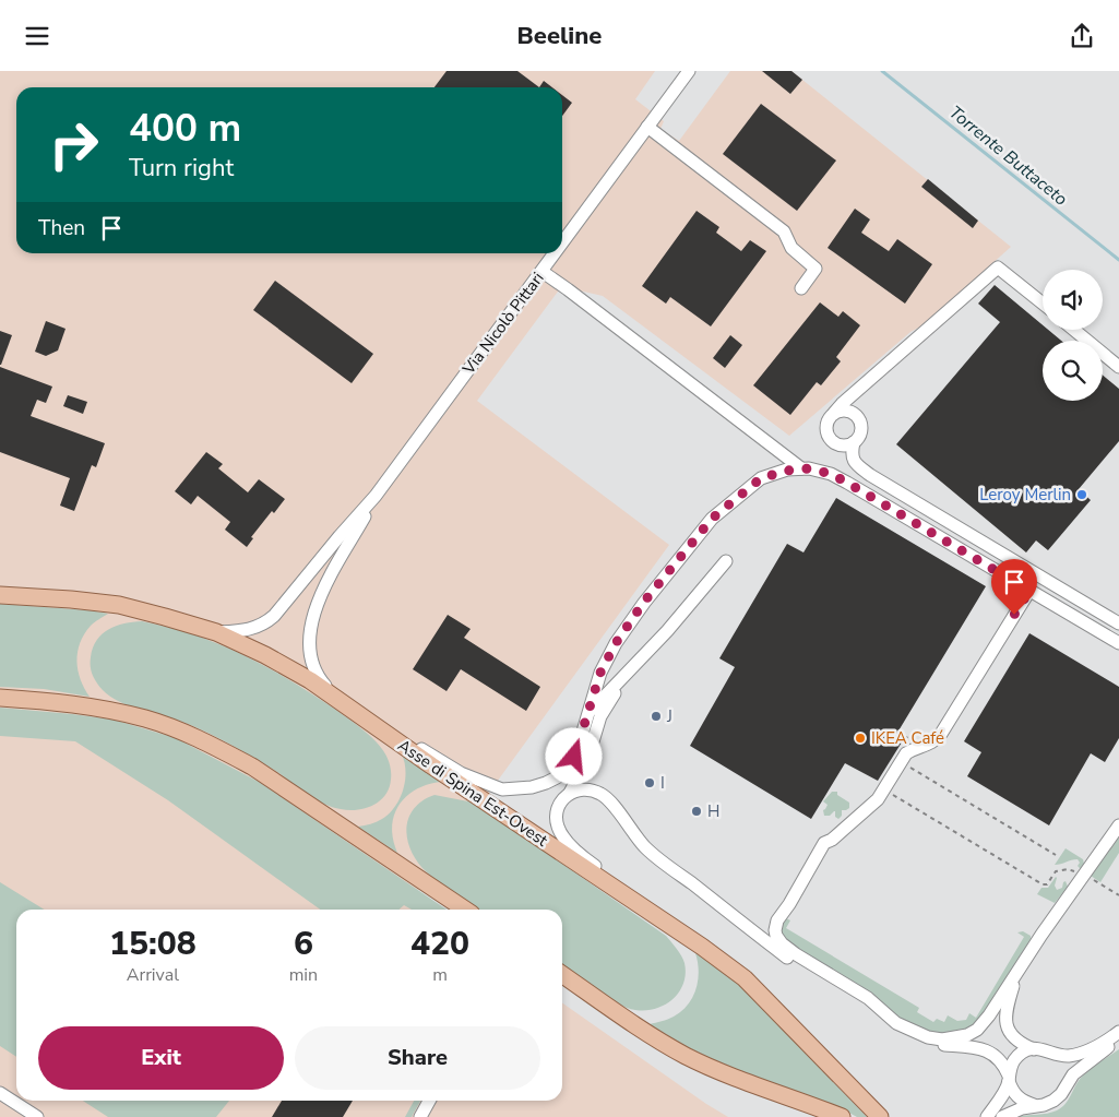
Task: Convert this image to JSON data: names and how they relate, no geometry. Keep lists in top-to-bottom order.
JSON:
{
  "streets": {
    "main road": ["Asse di Spina Est-Ovest"],
    "street": ["Via Nicolò Pittari"]
  },
  "water": ["Torrente Buttaceto"],
  "places": [
    "Leroy Merlin",
    "J",
    "IKEA Café",
    "I",
    "H"
  ],
  "page": {
    "header": "Beeline",
    "turn": ["400 m", "Turn right"],
    "then": "Then",
    "eta": [
      "15:08",
      "Arrival",
      "6",
      "min",
      "420",
      "m"
    ],
    "buttons": ["Exit", "Share"]
  }
}
